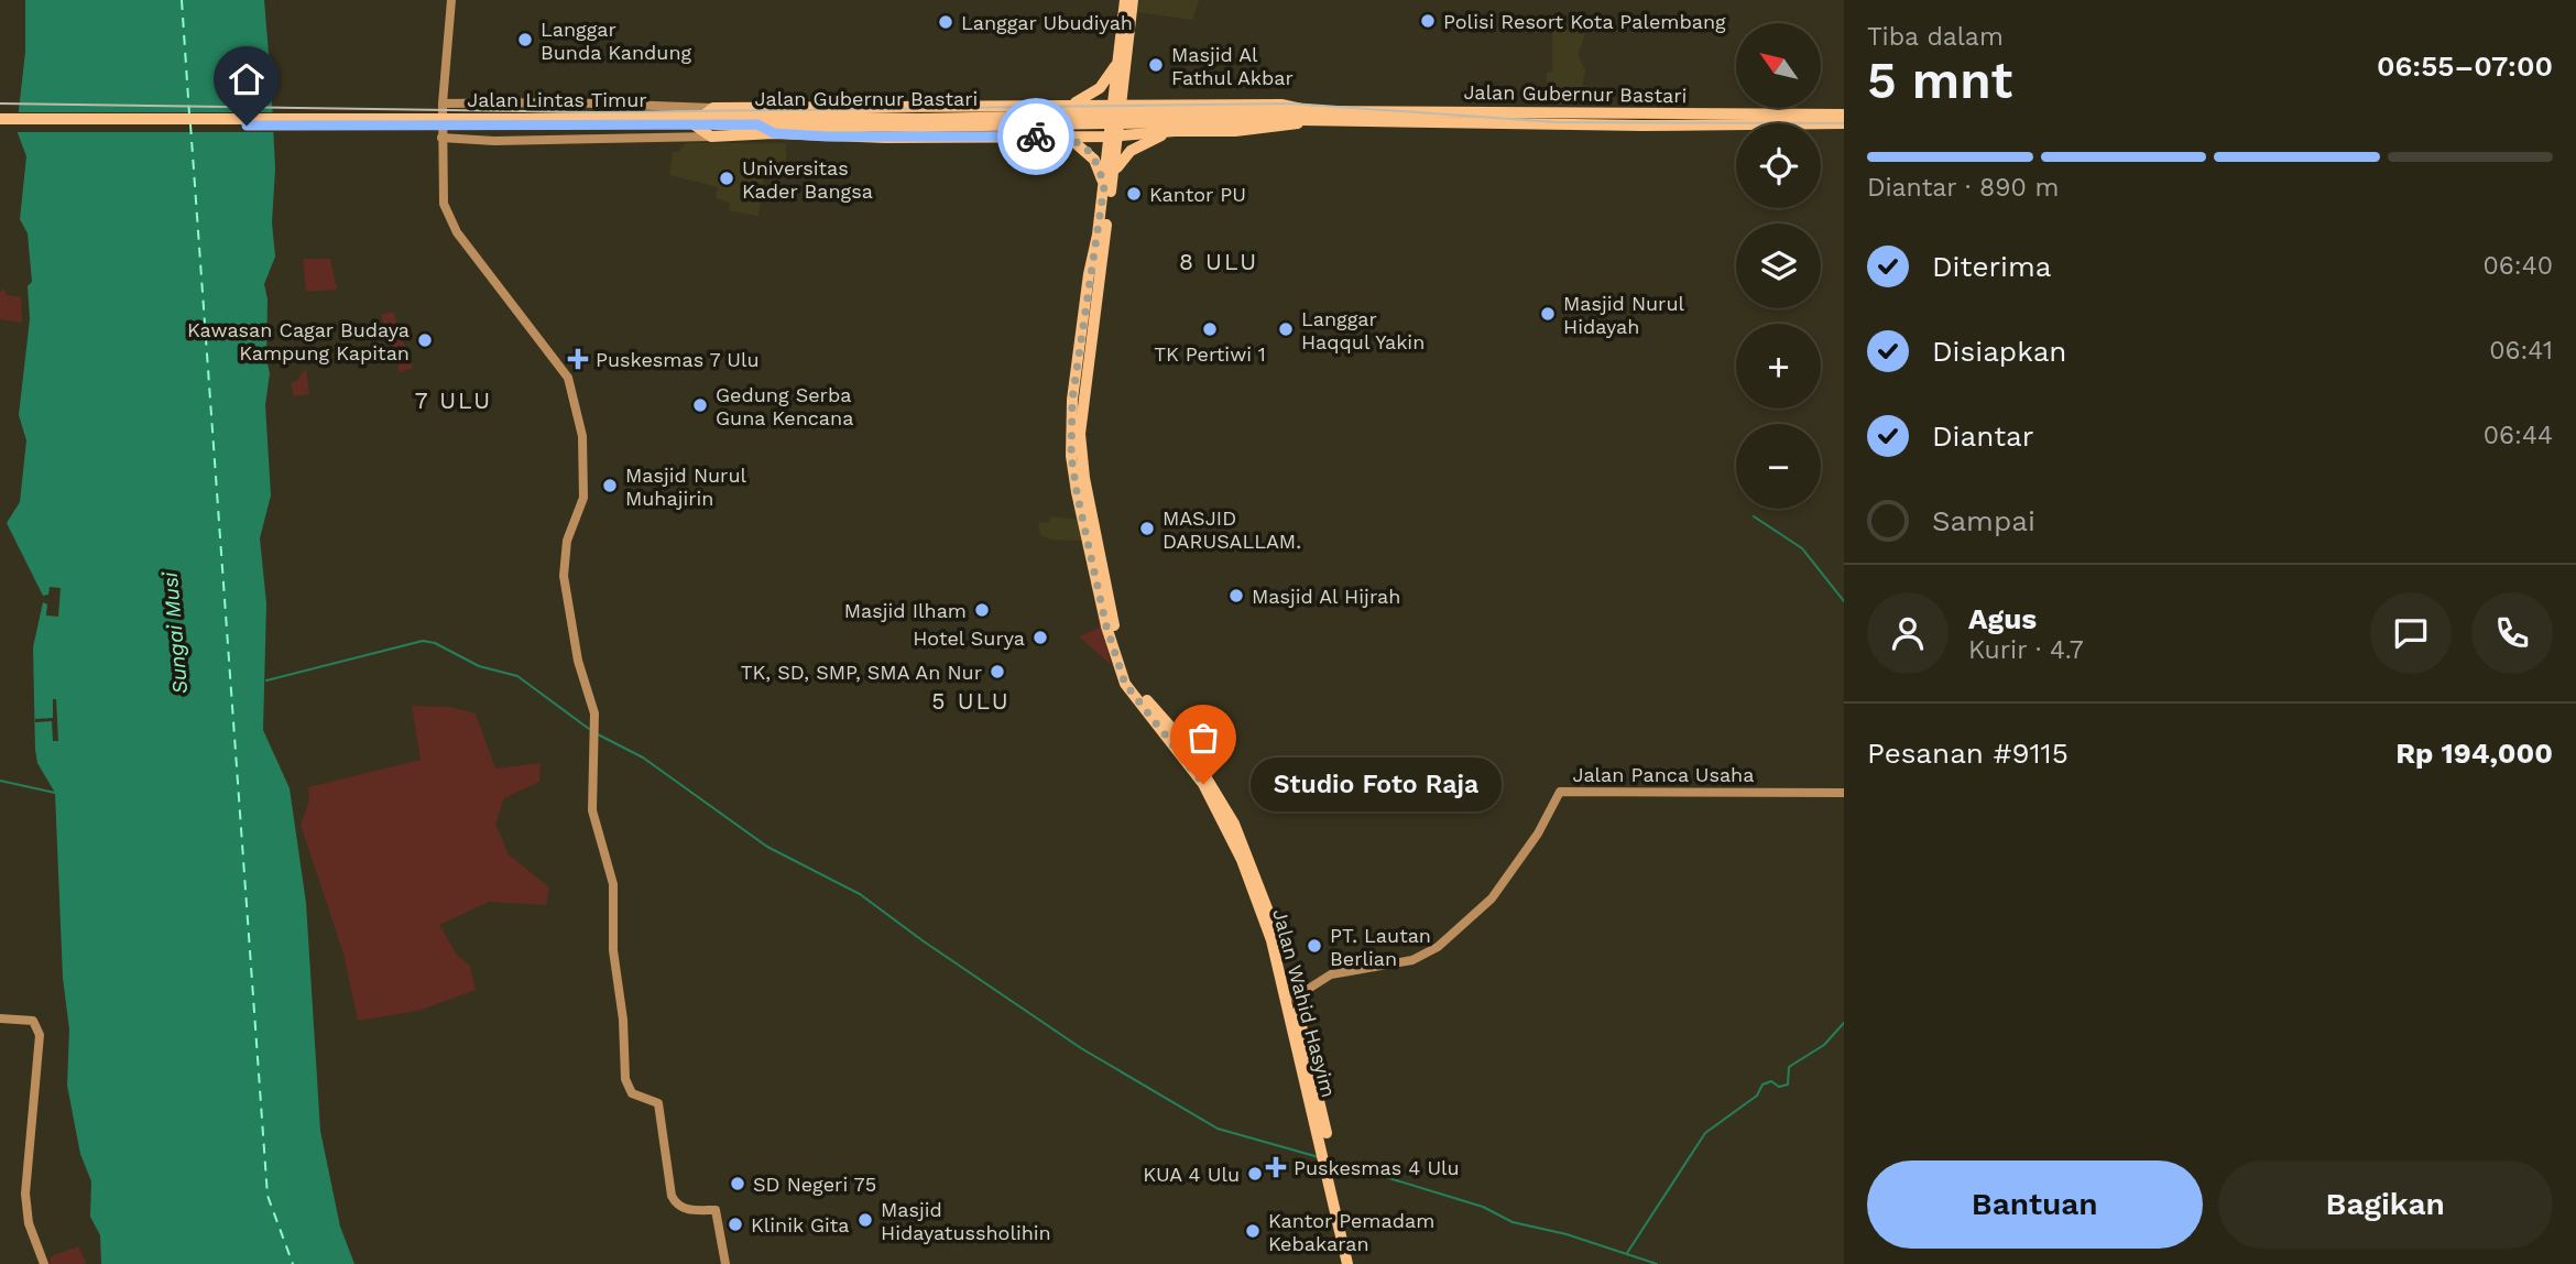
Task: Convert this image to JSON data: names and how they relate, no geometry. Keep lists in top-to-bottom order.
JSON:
{
  "streets": {
    "highway": ["Jalan Gubernur Bastari", "Jalan Lintas Timur", "Jalan Wahid Hasyim"],
    "street": ["Jalan Panca Usaha"]
  },
  "crossings": [
    ["Jalan Gubernur Bastari", "Jalan Lintas Timur"],
    ["Jalan Gubernur Bastari", "Jalan Wahid Hasyim"],
    ["Jalan Panca Usaha", "Jalan Wahid Hasyim"]
  ],
  "districts": ["8 ULU", "7 ULU", "5 ULU"],
  "water": ["Sungai Musi"],
  "places": {
    "other": [
      "Polisi Resort Kota Palembang",
      "Langgar Ubudiyah",
      "Langgar Bunda Kandung",
      "Masjid Al Fathul Akbar",
      "Universitas Kader Bangsa",
      "Kantor PU",
      "Masjid Nurul Hidayah",
      "TK Pertiwi 1",
      "Langgar Haqqul Yakin",
      "Kawasan Cagar Budaya Kampung Kapitan",
      "Gedung Serba Guna Kencana",
      "Masjid Nurul Muhajirin",
      "MASJID DARUSALLAM.",
      "Masjid Al Hijrah",
      "Masjid Ilham",
      "Hotel Surya",
      "TK, SD, SMP, SMA An Nur",
      "Studio Foto Raja",
      "PT. Lautan Berlian",
      "KUA 4 Ulu",
      "SD Negeri 75",
      "Masjid Hidayatussholihin",
      "Klinik Gita",
      "Kantor Pemadam Kebakaran"
    ],
    "health": ["Puskesmas 7 Ulu", "Puskesmas 4 Ulu"]
  },
  "north": "top left",
  "page": {
    "heading": ["5 mnt", "Tiba dalam", "06:55–07:00"],
    "panel": [
      "Agus",
      "Kurir · 4.7",
      "Pesanan #9115",
      "Rp 194,000"
    ],
    "map_buttons": ["+", "−"],
    "bar": "Diantar · 890 m",
    "list": [
      ["Diterima", "06:40"],
      ["Disiapkan", "06:41"],
      ["Diantar", "06:44"],
      "Sampai"
    ],
    "bubble": "Studio Foto Raja",
    "buttons": ["Bantuan", "Bagikan"]
  }
}
